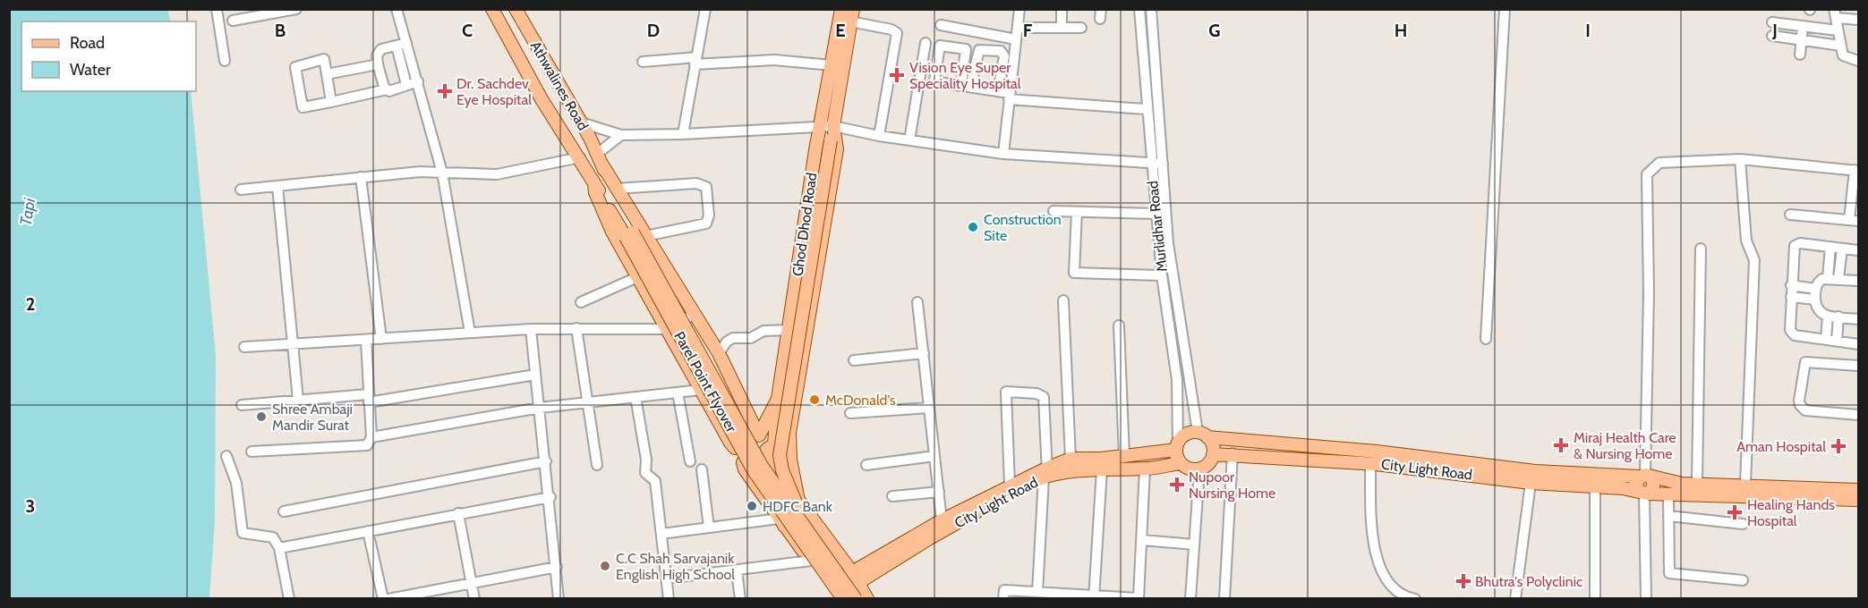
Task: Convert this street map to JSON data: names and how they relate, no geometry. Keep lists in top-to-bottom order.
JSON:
{
  "streets": {
    "main road": [
      "Athwalines Road",
      "Ghod Dhod Road",
      "Parel Point Flyover",
      "City Light Road"
    ],
    "street": ["Murlidhar Road"]
  },
  "crossings": [
    ["Athwalines Road", "Parel Point Flyover"],
    ["Murlidhar Road", "City Light Road"]
  ],
  "water": ["Tapi"],
  "places": {
    "health": [
      "Vision Eye Super Speciality Hospital",
      "Dr. Sachdev Eye Hospital",
      "Miraj Health Care & Nursing Home",
      "Aman Hospital",
      "Nupoor Nursing Home",
      "Healing Hands Hospital",
      "Bhutra's Polyclinic"
    ],
    "other": [
      "Construction Site",
      "McDonald's",
      "Shree Ambaji Mandir Surat",
      "HDFC Bank",
      "C.C Shah Sarvajanik English High School"
    ]
  },
  "legend": ["Road", "Water"],
  "grid": {
    "columns": [
      "B",
      "C",
      "D",
      "E",
      "F",
      "G",
      "H",
      "I",
      "J"
    ],
    "rows": ["2", "3"]
  }
}
